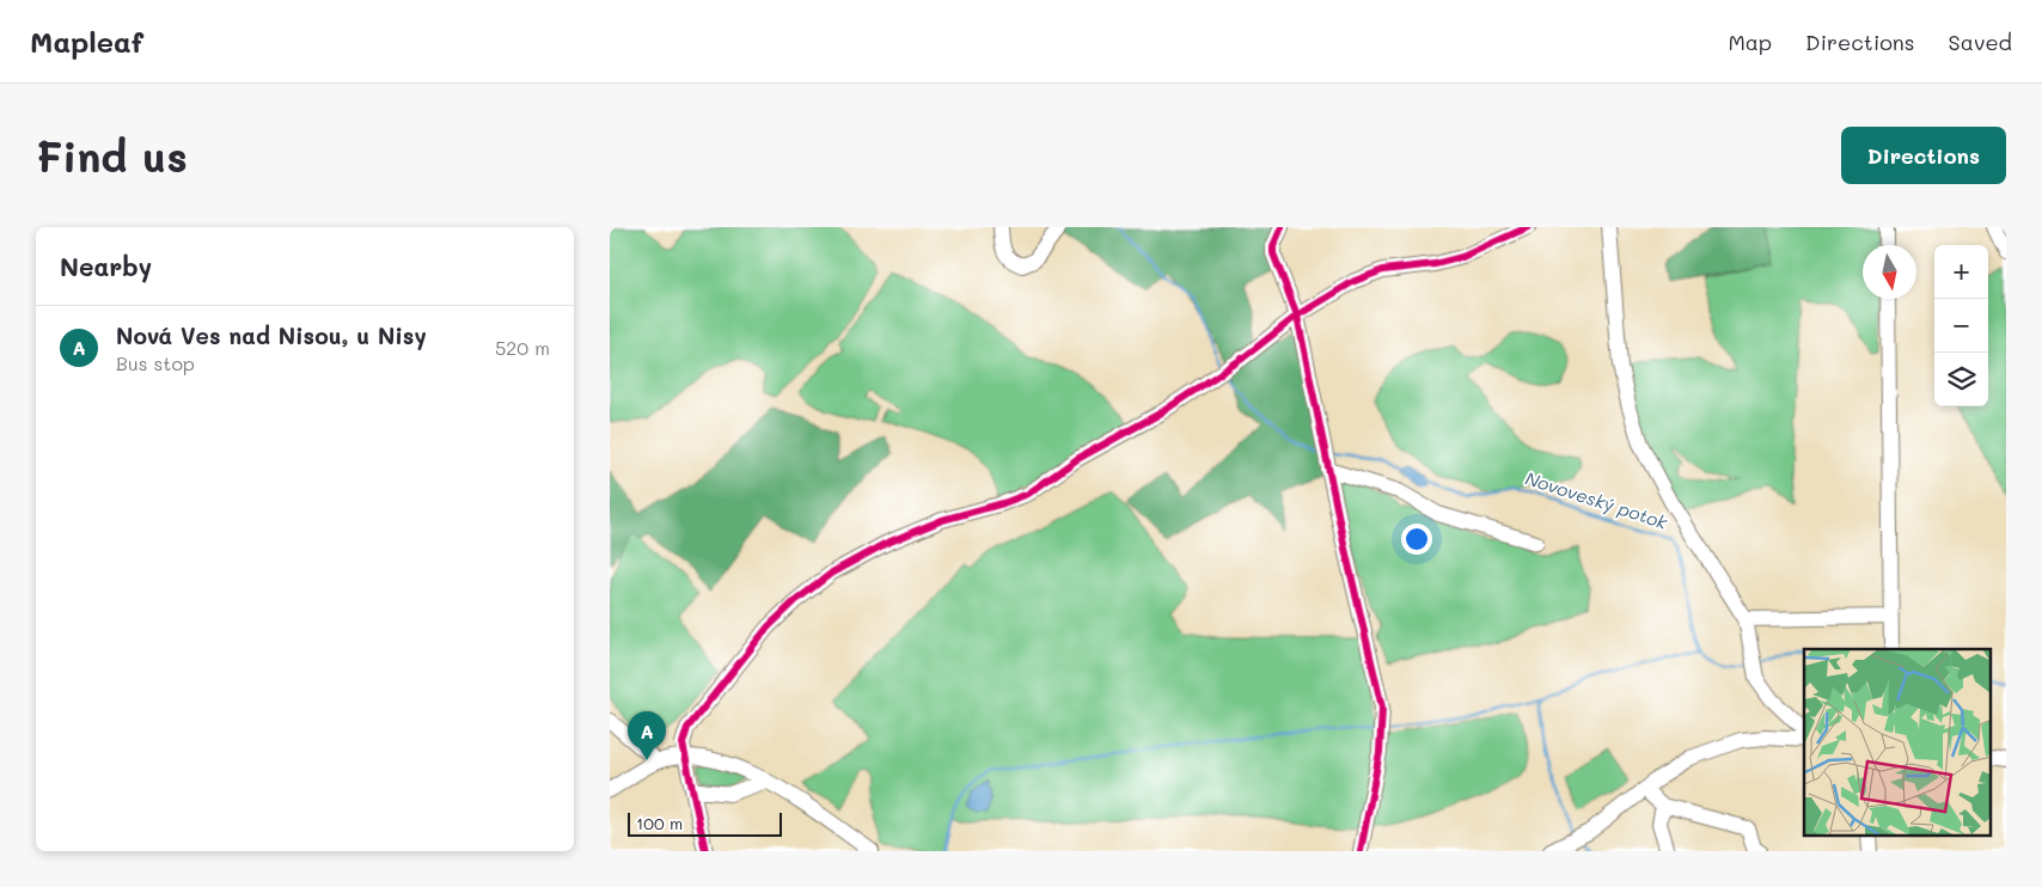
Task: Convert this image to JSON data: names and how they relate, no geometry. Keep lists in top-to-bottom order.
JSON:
{
  "water": ["Novoveský potok"],
  "scale_bar": "100 m",
  "north": "bottom",
  "page": {
    "header": "Mapleaf",
    "nav": ["Map", "Directions", "Saved"],
    "buttons": "Directions",
    "title": "Find us",
    "heading": "Nearby",
    "map_buttons": ["+", "−"],
    "list": [
      {
        "mark": "A",
        "name": "Nová Ves nad Nisou, u Nisy",
        "note": "Bus stop",
        "value": "520 m"
      }
    ],
    "pins": "A",
    "scale": "100 m"
  }
}
